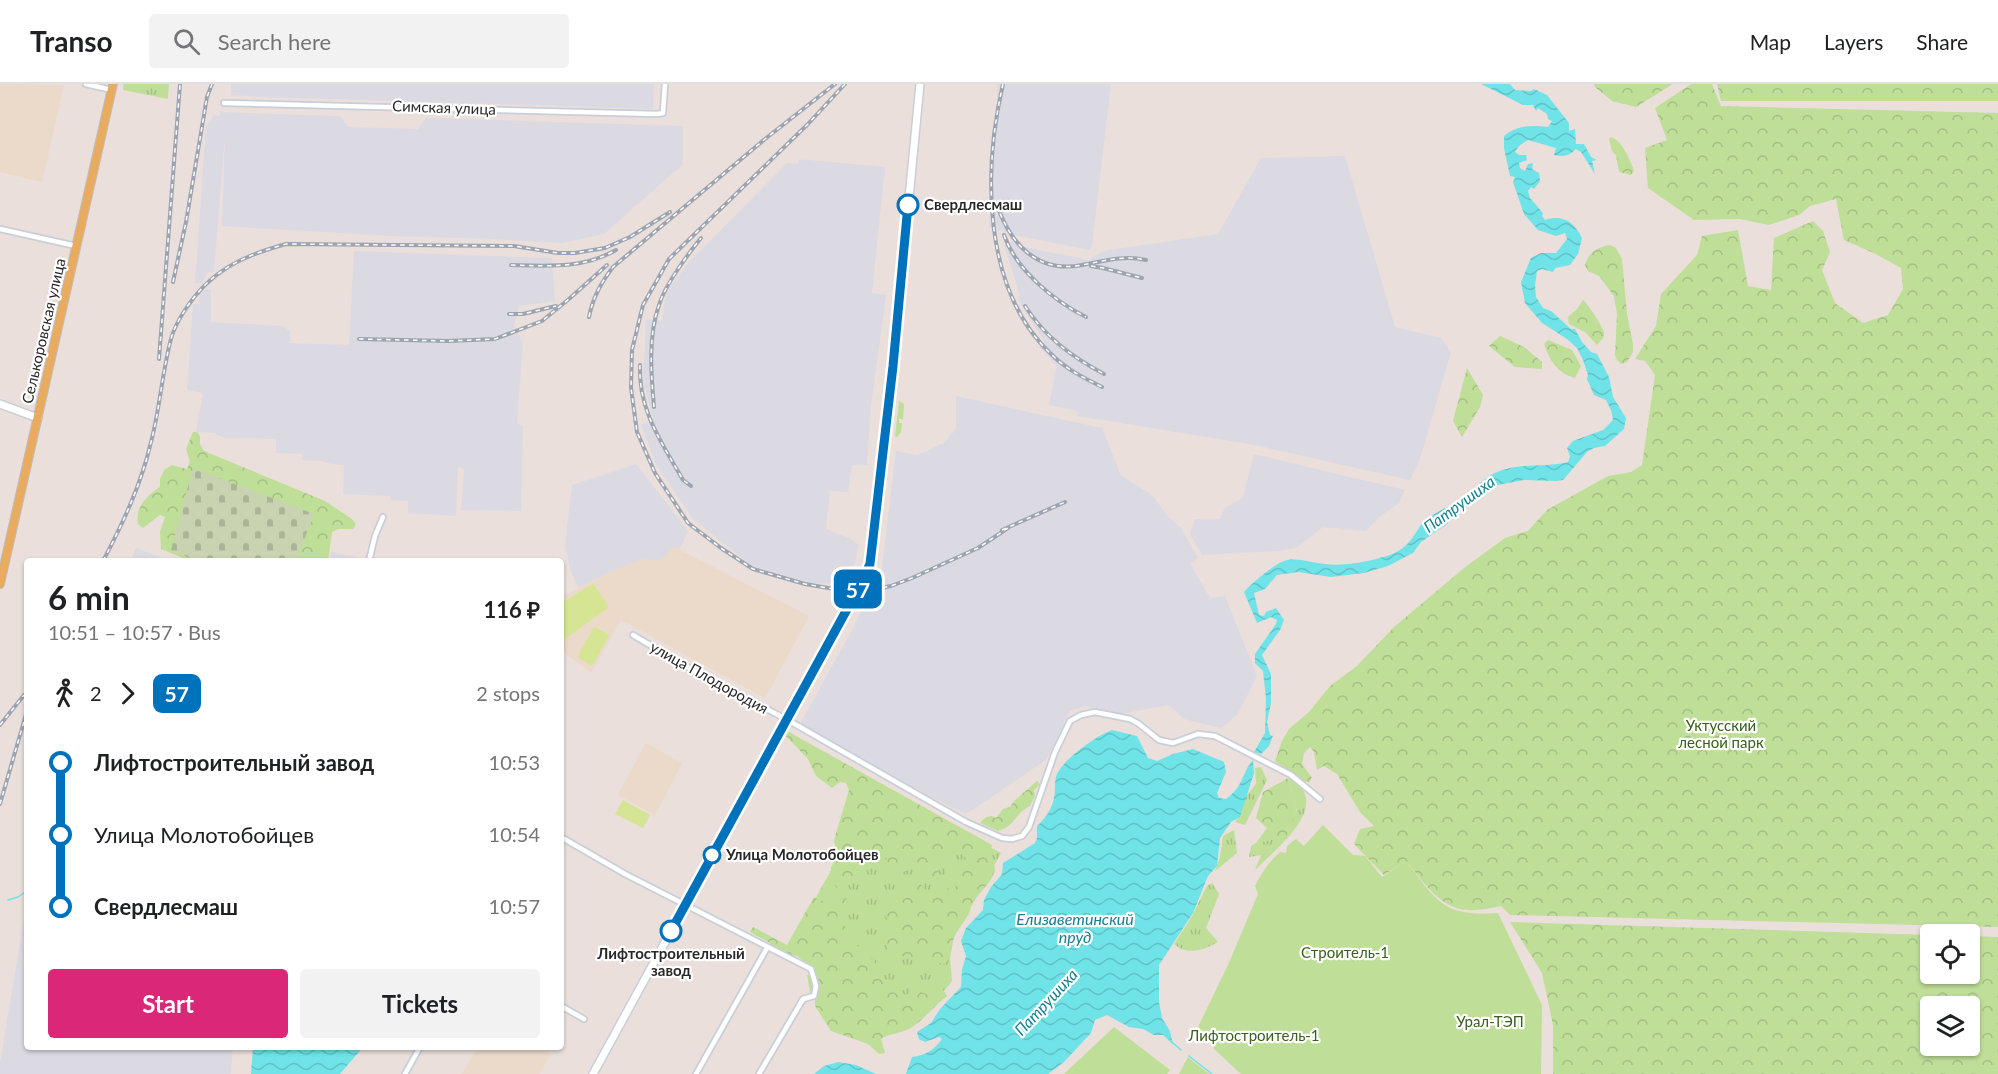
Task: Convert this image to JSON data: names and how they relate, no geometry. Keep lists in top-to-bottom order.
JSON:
{
  "streets": {
    "main road": ["Селькоровская улица"],
    "street": ["Симская улица", "улица Плодородия"]
  },
  "water": ["Патрушиха", "Елизаветинский пруд"],
  "parks": [
    "Уктусский лесной парк",
    "Строитель-1",
    "Урал-ТЭП",
    "Лифтостроитель-1"
  ],
  "places": ["Свердлесмаш", "Улица Молотобойцев", "Лифтостроительный завод"],
  "lines": ["bus line 57"],
  "page": {
    "header": "Transo",
    "search": "Search here",
    "nav": ["Map", "Layers", "Share"],
    "on_map": "57",
    "heading": ["6 min", "10:51 – 10:57 · Bus", "116 ₽"],
    "legs": ["2", "57", "2 stops"],
    "list": [
      {
        "name": "Лифтостроительный завод",
        "value": "10:53"
      },
      {
        "name": "Улица Молотобойцев",
        "value": "10:54"
      },
      {
        "name": "Свердлесмаш",
        "value": "10:57"
      }
    ],
    "buttons": ["Start", "Tickets"]
  }
}
